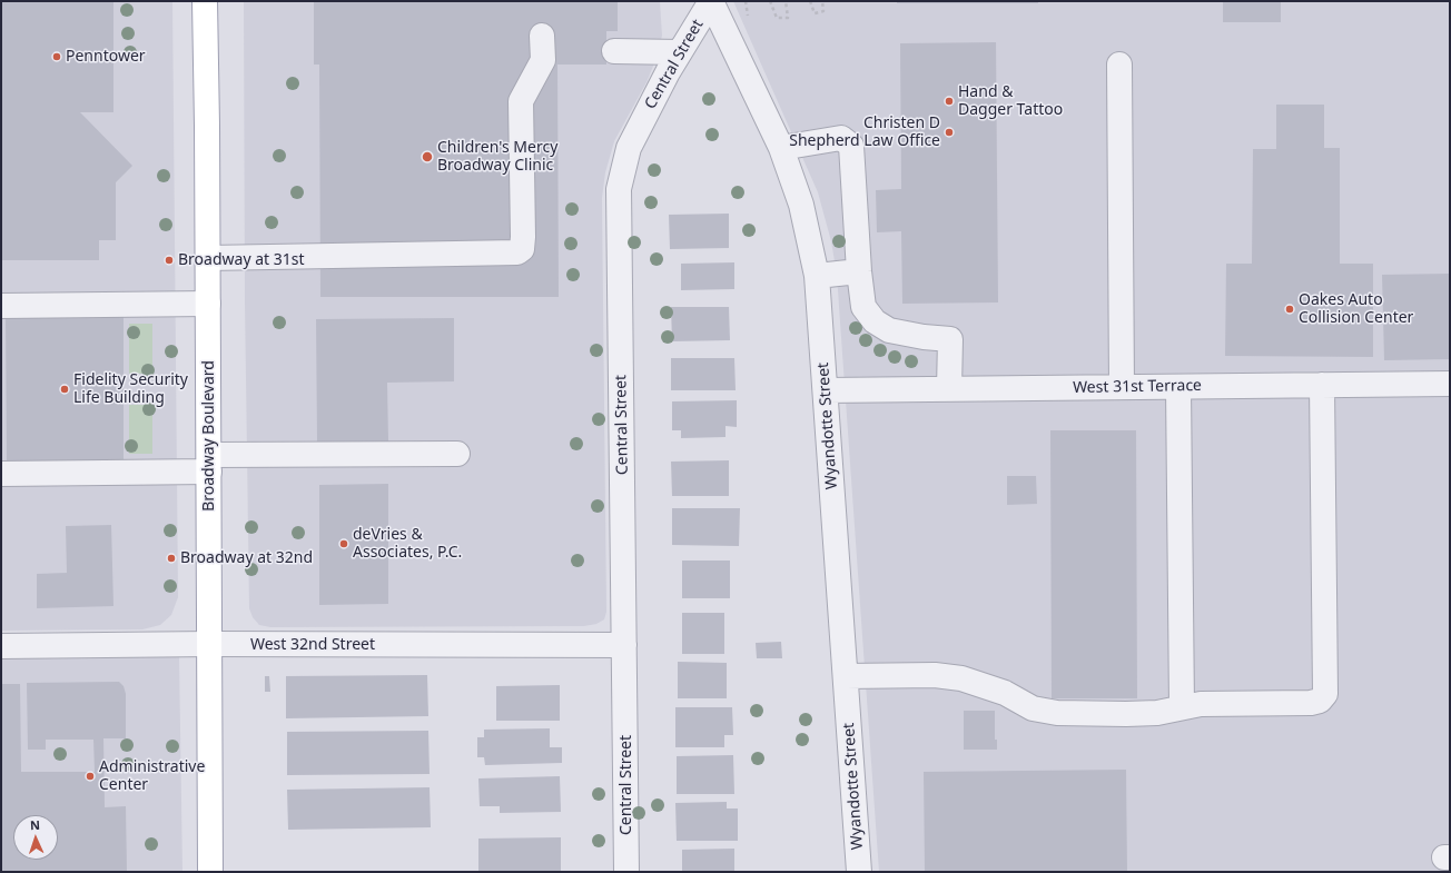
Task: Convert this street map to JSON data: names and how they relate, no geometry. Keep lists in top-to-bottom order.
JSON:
{
  "streets": {
    "main road": ["Broadway Boulevard"],
    "street": [
      "Central Street",
      "West 31st Terrace",
      "Wyandotte Street",
      "West 32nd Street"
    ]
  },
  "crossings": [
    ["Central Street", "Wyandotte Street"],
    ["Central Street", "West 32nd Street"],
    ["West 31st Terrace", "Wyandotte Street"],
    ["Broadway Boulevard", "West 32nd Street"]
  ],
  "places": [
    "Penntower",
    "Hand & Dagger Tattoo",
    "Christen D Shepherd Law Office",
    "Children's Mercy Broadway Clinic",
    "Broadway at 31st",
    "Oakes Auto Collision Center",
    "Fidelity Security Life Building",
    "deVries & Associates, P.C.",
    "Broadway at 32nd",
    "Administrative Center"
  ],
  "north": "top"
}
